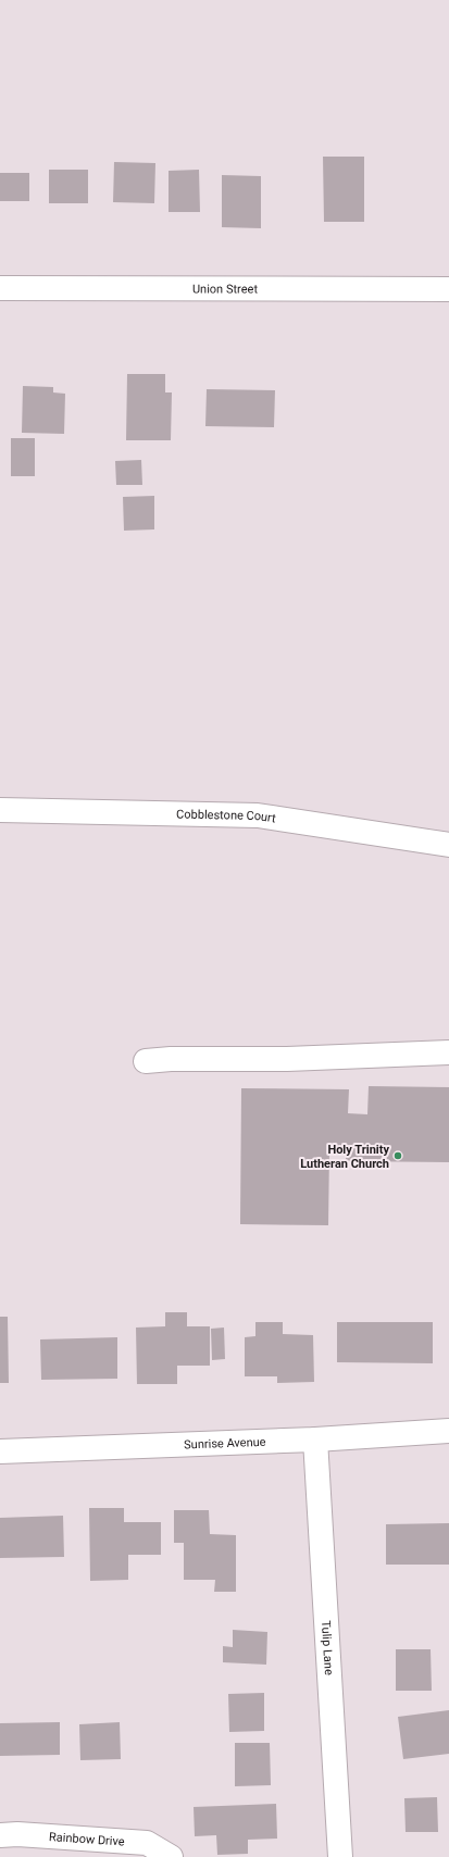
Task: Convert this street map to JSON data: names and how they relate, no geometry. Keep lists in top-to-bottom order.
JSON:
{
  "streets": {
    "street": [
      "Union Street",
      "Cobblestone Court",
      "Sunrise Avenue",
      "Tulip Lane",
      "Rainbow Drive"
    ]
  },
  "crossings": [
    ["Sunrise Avenue", "Tulip Lane"]
  ],
  "places": ["Holy Trinity Lutheran Church"]
}
